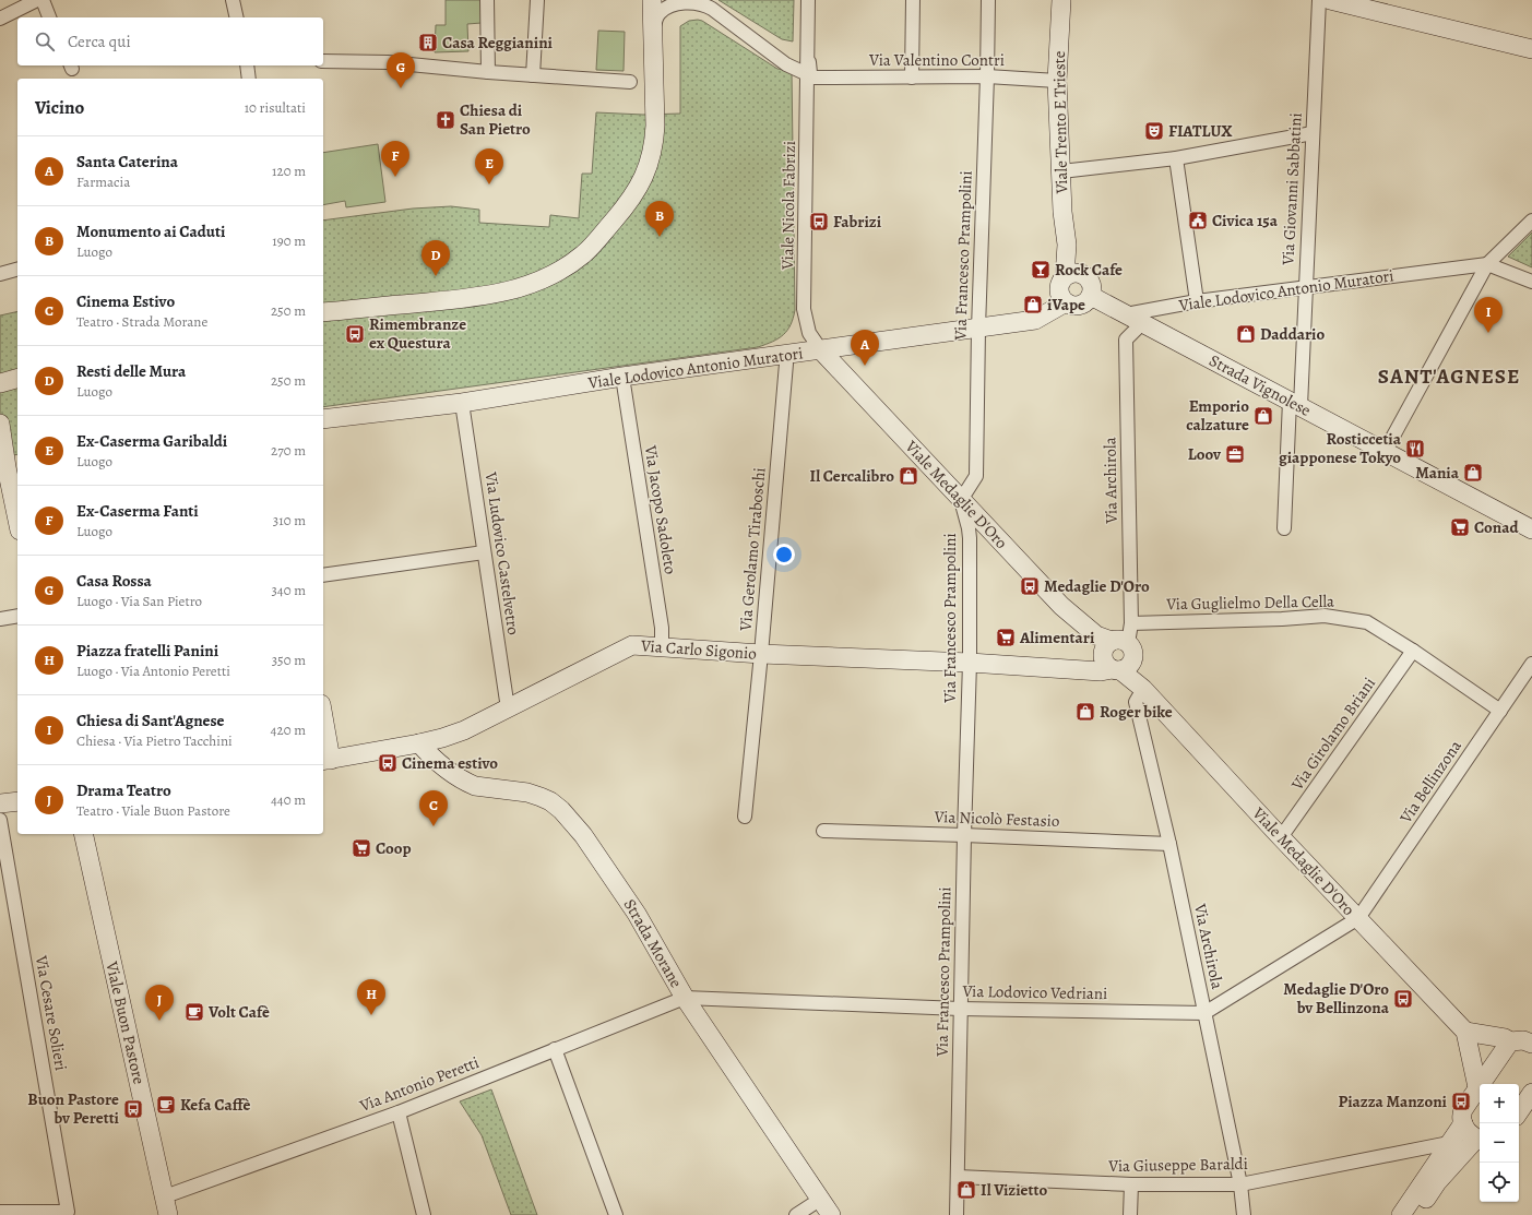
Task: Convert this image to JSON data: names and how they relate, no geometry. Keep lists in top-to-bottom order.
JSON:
{
  "streets": {
    "street": [
      "Via Valentino Contri",
      "Viale Trento E Trieste",
      "Via Giovanni Sabbatini",
      "Viale Nicola Fabrizi",
      "Via Francesco Prampolini",
      "Viale Lodovico Antonio Muratori",
      "Strada Vignolese",
      "Via Archirola",
      "Viale Medaglie D'Oro",
      "Via Jacopo Sadoleto",
      "Via Gerolamo Tiraboschi",
      "Via Ludovico Castelvetro",
      "Via Guglielmo Della Cella",
      "Via Carlo Sigonio",
      "Via Girolamo Briani",
      "Via Bellinzona",
      "Via Nicolò Festasio",
      "Strada Morane",
      "Via Lodovico Vedriani",
      "Via Cesare Solieri",
      "Viale Buon Pastore",
      "Via Antonio Peretti",
      "Via Giuseppe Baraldi"
    ]
  },
  "crossings": [
    ["Via Valentino Contri", "Viale Trento E Trieste"],
    ["Via Valentino Contri", "Viale Nicola Fabrizi"],
    ["Via Valentino Contri", "Via Francesco Prampolini"],
    ["Viale Trento E Trieste", "Viale Lodovico Antonio Muratori"],
    ["Via Giovanni Sabbatini", "Viale Lodovico Antonio Muratori"],
    ["Via Giovanni Sabbatini", "Strada Vignolese"],
    ["Viale Nicola Fabrizi", "Viale Lodovico Antonio Muratori"],
    ["Viale Nicola Fabrizi", "Viale Medaglie D'Oro"],
    ["Via Francesco Prampolini", "Viale Lodovico Antonio Muratori"],
    ["Via Francesco Prampolini", "Viale Medaglie D'Oro"],
    ["Via Francesco Prampolini", "Via Carlo Sigonio"],
    ["Via Francesco Prampolini", "Via Nicolò Festasio"],
    ["Via Francesco Prampolini", "Via Lodovico Vedriani"],
    ["Via Francesco Prampolini", "Via Giuseppe Baraldi"],
    ["Viale Lodovico Antonio Muratori", "Strada Vignolese"],
    ["Viale Lodovico Antonio Muratori", "Via Archirola"],
    ["Viale Lodovico Antonio Muratori", "Viale Medaglie D'Oro"],
    ["Viale Lodovico Antonio Muratori", "Via Jacopo Sadoleto"],
    ["Viale Lodovico Antonio Muratori", "Via Ludovico Castelvetro"],
    ["Strada Vignolese", "Via Archirola"],
    ["Via Archirola", "Viale Medaglie D'Oro"],
    ["Via Archirola", "Via Guglielmo Della Cella"],
    ["Via Archirola", "Via Carlo Sigonio"],
    ["Via Archirola", "Via Nicolò Festasio"],
    ["Via Archirola", "Via Lodovico Vedriani"],
    ["Via Archirola", "Via Giuseppe Baraldi"],
    ["Viale Medaglie D'Oro", "Via Carlo Sigonio"],
    ["Viale Medaglie D'Oro", "Via Girolamo Briani"],
    ["Viale Medaglie D'Oro", "Via Bellinzona"],
    ["Via Jacopo Sadoleto", "Via Carlo Sigonio"],
    ["Via Gerolamo Tiraboschi", "Via Carlo Sigonio"],
    ["Via Ludovico Castelvetro", "Via Carlo Sigonio"],
    ["Via Guglielmo Della Cella", "Via Girolamo Briani"],
    ["Via Guglielmo Della Cella", "Via Bellinzona"],
    ["Via Carlo Sigonio", "Strada Morane"],
    ["Strada Morane", "Via Lodovico Vedriani"],
    ["Strada Morane", "Via Antonio Peretti"],
    ["Via Lodovico Vedriani", "Via Antonio Peretti"],
    ["Viale Buon Pastore", "Via Antonio Peretti"]
  ],
  "districts": ["SANT'AGNESE"],
  "places": {
    "building": ["Casa Reggianini"],
    "church": ["Chiesa di San Pietro"],
    "theatre": ["FIATLUX"],
    "public building": ["Civica 15a"],
    "bus stop": [
      "Fabrizi",
      "Rimembranze ex Questura",
      "Medaglie D'Oro",
      "Cinema estivo",
      "Medaglie D'Oro bv Bellinzona",
      "Piazza Manzoni",
      "Buon Pastore bv Peretti"
    ],
    "bar": ["Rock Cafe"],
    "shop": [
      "iVape",
      "Daddario",
      "Emporio calzature",
      "Mania",
      "Il Cercalibro",
      "Roger bike",
      "Il Vizietto"
    ],
    "restaurant": ["Rosticcetia giapponese Tokyo"],
    "office": ["Loov"],
    "supermarket": ["Conad", "Alimentari", "Coop"],
    "cafe": ["Volt Cafè", "Kefa Caffè"]
  },
  "page": {
    "search": "Cerca qui",
    "pins": [
      "G",
      "F",
      "E",
      "B",
      "D",
      "I",
      "A",
      "C",
      "H",
      "J"
    ],
    "heading": ["Vicino", "10 risultati"],
    "list": [
      {
        "mark": "A",
        "name": "Santa Caterina",
        "note": "Farmacia",
        "value": "120 m"
      },
      {
        "mark": "B",
        "name": "Monumento ai Caduti",
        "note": "Luogo",
        "value": "190 m"
      },
      {
        "mark": "C",
        "name": "Cinema Estivo",
        "note": "Teatro · Strada Morane",
        "value": "250 m"
      },
      {
        "mark": "D",
        "name": "Resti delle Mura",
        "note": "Luogo",
        "value": "250 m"
      },
      {
        "mark": "E",
        "name": "Ex-Caserma Garibaldi",
        "note": "Luogo",
        "value": "270 m"
      },
      {
        "mark": "F",
        "name": "Ex-Caserma Fanti",
        "note": "Luogo",
        "value": "310 m"
      },
      {
        "mark": "G",
        "name": "Casa Rossa",
        "note": "Luogo · Via San Pietro",
        "value": "340 m"
      },
      {
        "mark": "H",
        "name": "Piazza fratelli Panini",
        "note": "Luogo · Via Antonio Peretti",
        "value": "350 m"
      },
      {
        "mark": "I",
        "name": "Chiesa di Sant'Agnese",
        "note": "Chiesa · Via Pietro Tacchini",
        "value": "420 m"
      },
      {
        "mark": "J",
        "name": "Drama Teatro",
        "note": "Teatro · Viale Buon Pastore",
        "value": "440 m"
      }
    ],
    "map_buttons": ["+", "−"]
  }
}
